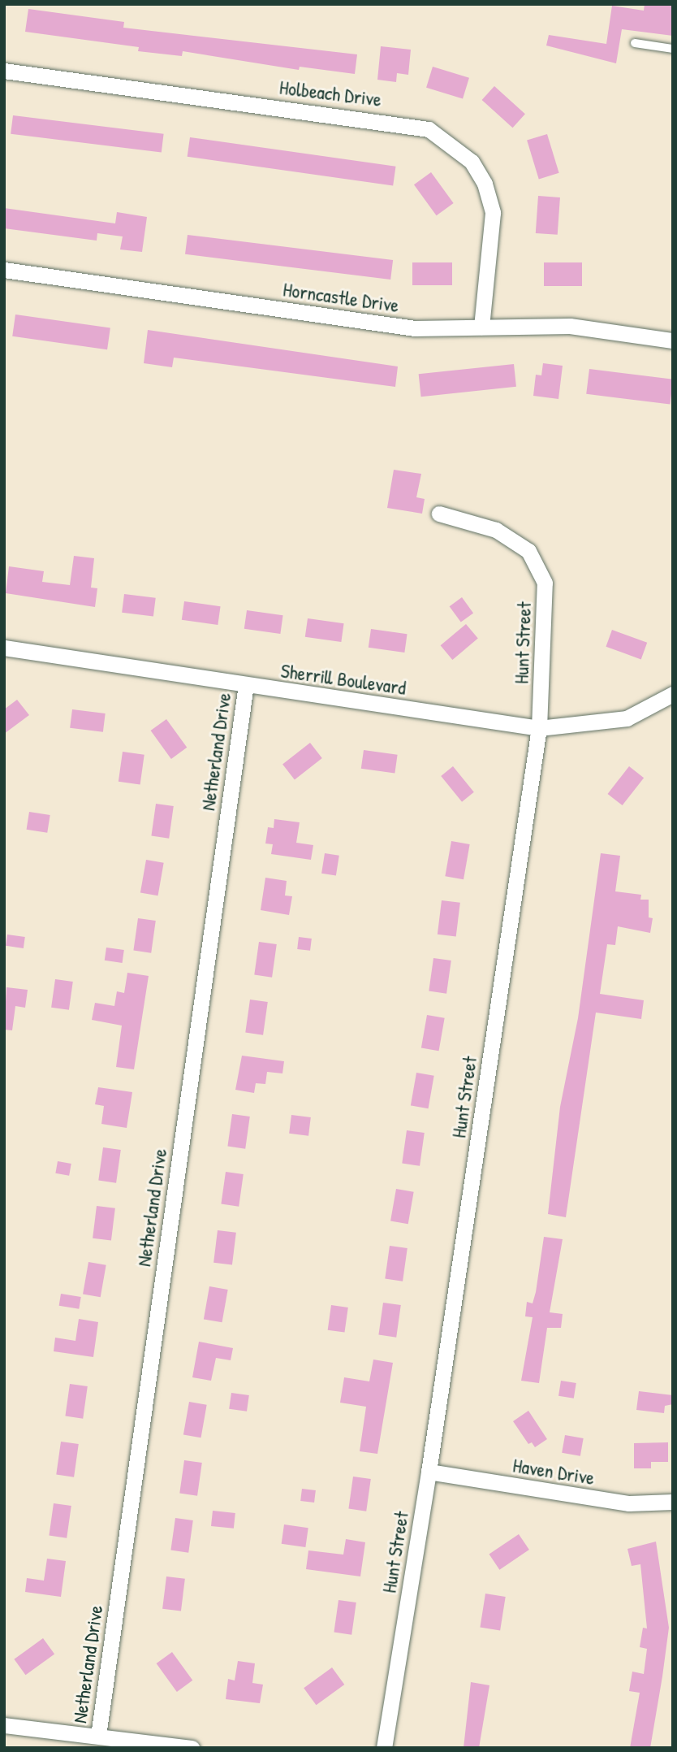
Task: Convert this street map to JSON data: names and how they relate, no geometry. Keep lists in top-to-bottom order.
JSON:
{
  "streets": {
    "street": [
      "Holbeach Drive",
      "Horncastle Drive",
      "Hunt Street",
      "Sherrill Boulevard",
      "Netherland Drive",
      "Haven Drive"
    ]
  },
  "crossings": [
    ["Holbeach Drive", "Horncastle Drive"],
    ["Hunt Street", "Sherrill Boulevard"],
    ["Hunt Street", "Haven Drive"],
    ["Sherrill Boulevard", "Netherland Drive"]
  ]
}
